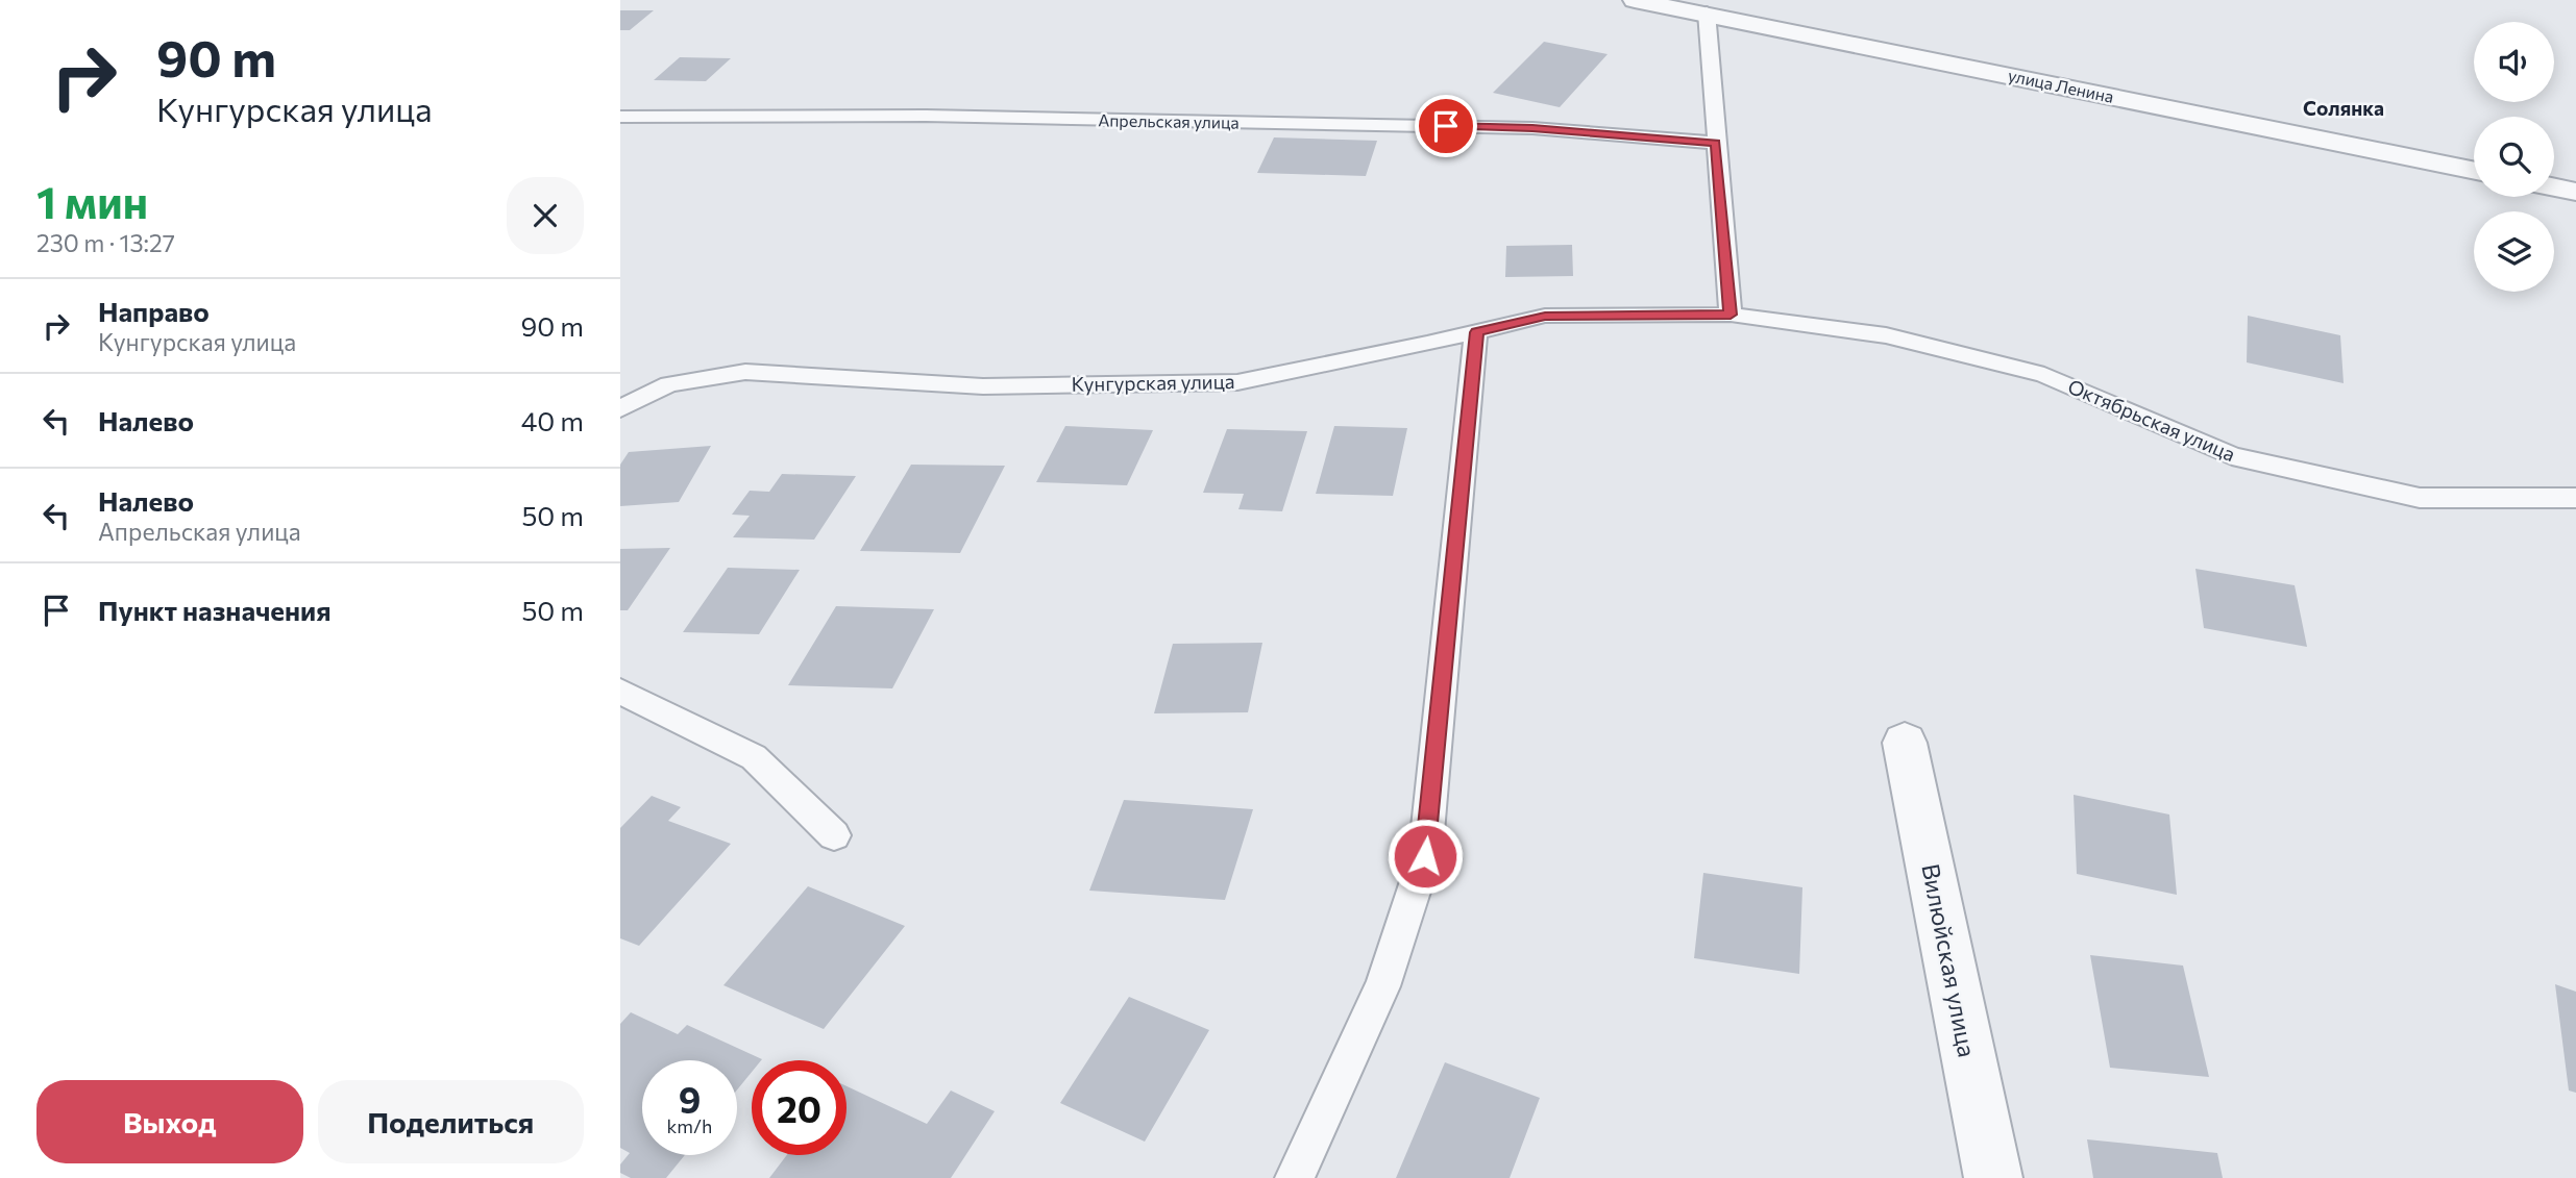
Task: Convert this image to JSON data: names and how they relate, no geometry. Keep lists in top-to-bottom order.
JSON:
{
  "streets": {
    "street": ["улица Ленина", "Вилюйская улица"],
    "lane": ["Апрельская улица", "Кунгурская улица", "Октябрьская улица"]
  },
  "crossings": [
    ["Кунгурская улица", "Октябрьская улица"]
  ],
  "districts": ["Солянка"],
  "page": {
    "turn": ["90 m", "Кунгурская улица"],
    "heading": ["1 мин", "230 m · 13:27"],
    "list": [
      {
        "name": "Направо",
        "note": "Кунгурская улица",
        "value": "90 m"
      },
      {
        "name": "Налево",
        "value": "40 m"
      },
      {
        "name": "Налево",
        "note": "Апрельская улица",
        "value": "50 m"
      },
      {
        "name": "Пункт назначения",
        "value": "50 m"
      }
    ],
    "speed": "9 km/h",
    "limit": "20",
    "buttons": ["Выход", "Поделиться"]
  }
}
